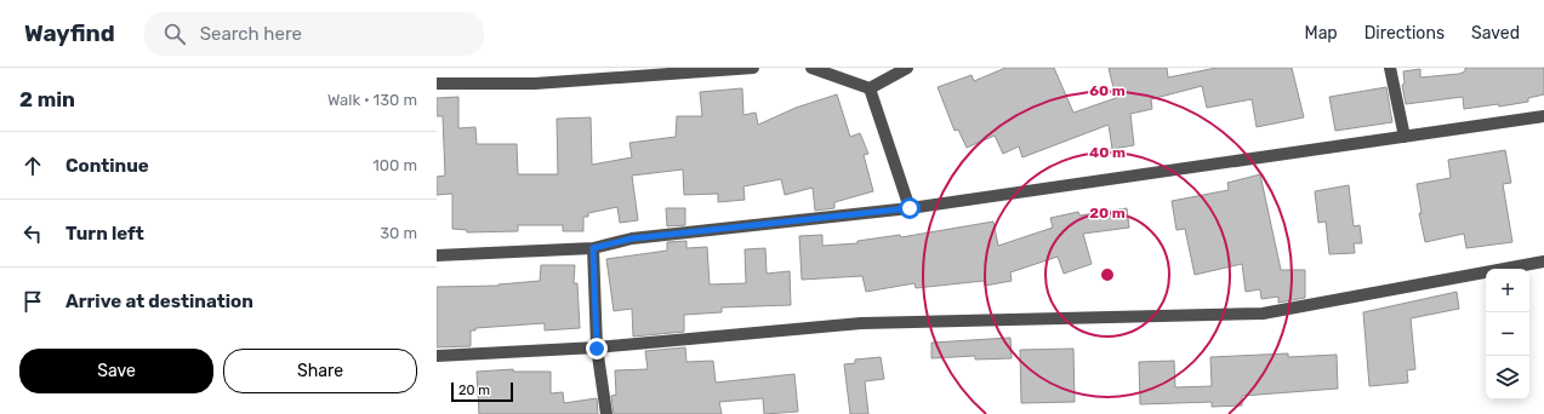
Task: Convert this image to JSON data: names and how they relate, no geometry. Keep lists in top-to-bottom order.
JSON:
{
  "scale_bar": "20 m",
  "page": {
    "header": "Wayfind",
    "search": "Search here",
    "nav": ["Map", "Directions", "Saved"],
    "heading": ["2 min", "Walk · 130 m"],
    "list": [
      ["Continue", "100 m"],
      ["Turn left", "30 m"],
      "Arrive at destination"
    ],
    "map_buttons": ["+", "−"],
    "buttons": ["Save", "Share"],
    "scale": "20 m"
  },
  "rings": ["60 m", "40 m", "20 m"]
}
